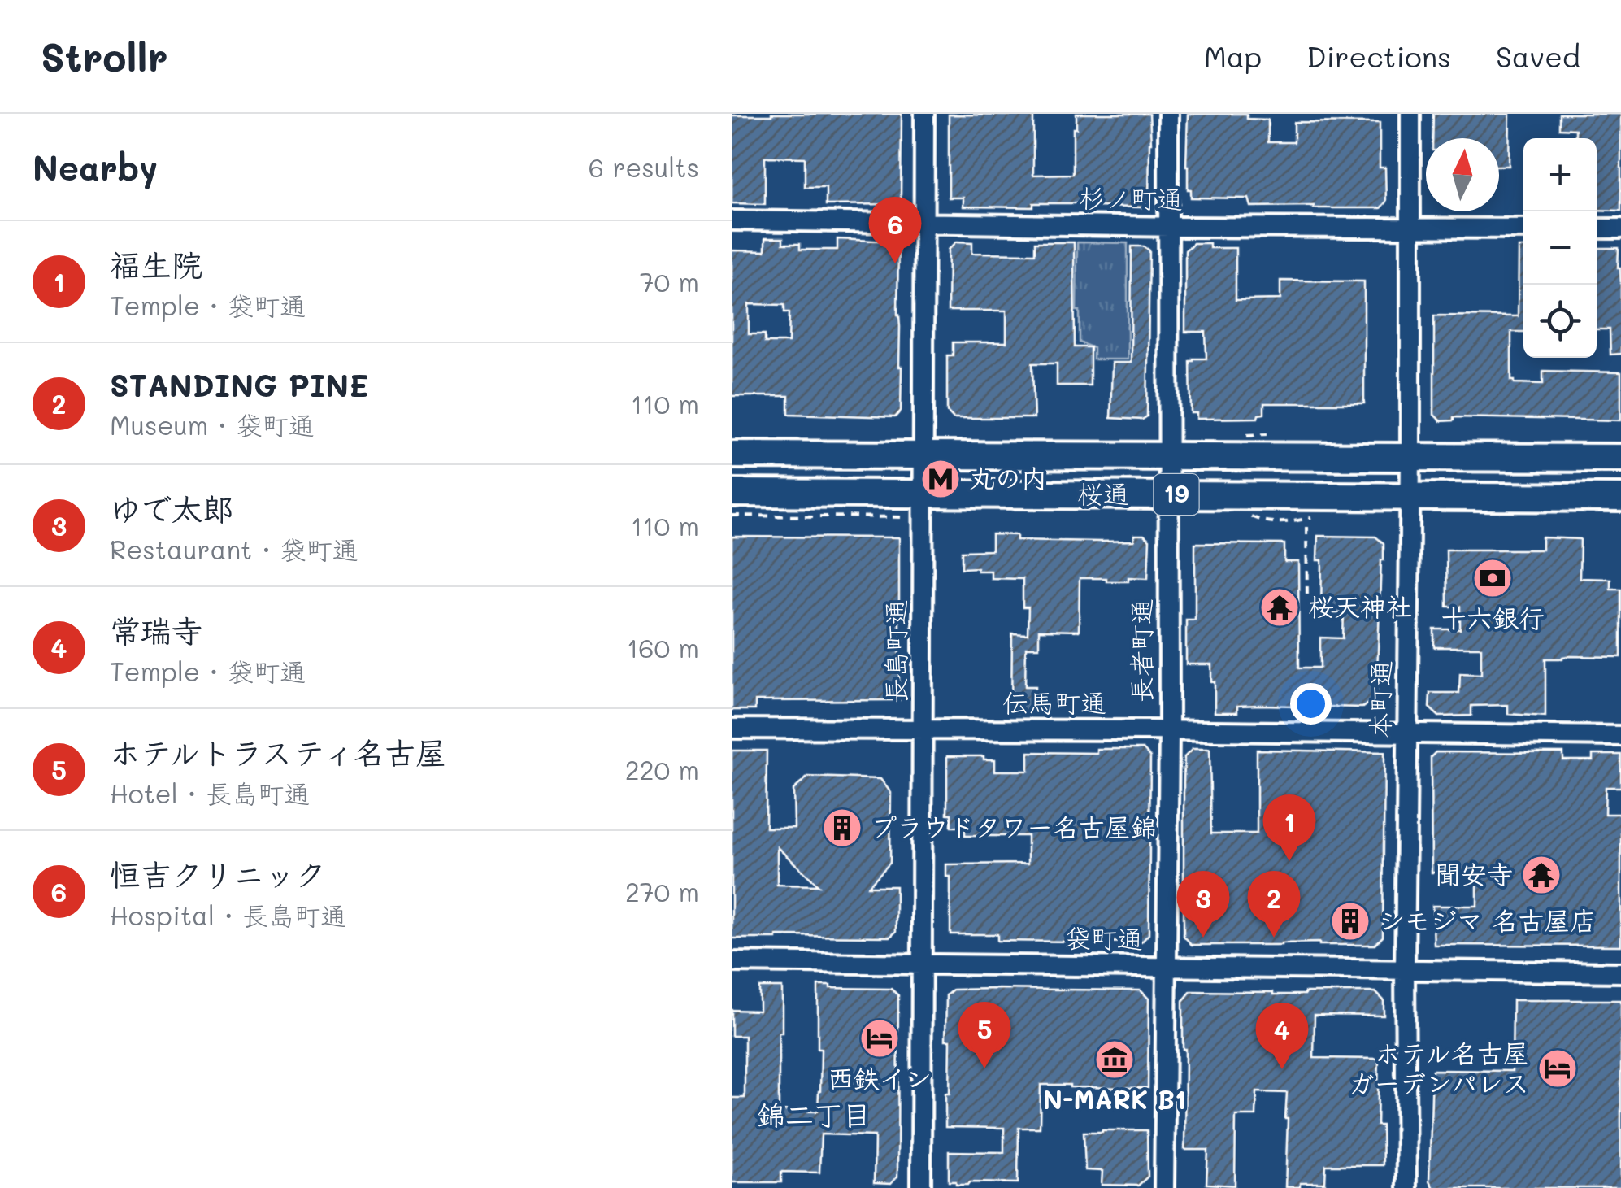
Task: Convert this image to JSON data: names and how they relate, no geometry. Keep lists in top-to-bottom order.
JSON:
{
  "streets": {
    "highway": ["桜通", "19"],
    "street": [
      "杉ノ町通",
      "長者町通",
      "長島町通",
      "本町通",
      "伝馬町通",
      "袋町通"
    ]
  },
  "crossings": [
    ["杉ノ町通", "長者町通"],
    ["杉ノ町通", "長島町通"],
    ["杉ノ町通", "本町通"],
    ["桜通", "長者町通"],
    ["桜通", "長島町通"],
    ["桜通", "本町通"],
    ["長者町通", "伝馬町通"],
    ["長者町通", "袋町通"],
    ["長島町通", "伝馬町通"],
    ["長島町通", "袋町通"],
    ["本町通", "伝馬町通"],
    ["本町通", "袋町通"]
  ],
  "districts": ["錦二丁目"],
  "places": {
    "metro station": ["丸の内"],
    "bank": ["十六銀行"],
    "temple": ["桜天神社", "聞安寺"],
    "building": ["プラウドタワー名古屋錦", "シモジマ 名古屋店"],
    "hotel": ["西鉄イン", "ホテル名古屋 ガーデンパレス"],
    "museum": ["N-MARK B1"]
  },
  "north": "top",
  "page": {
    "header": "Strollr",
    "nav": ["Map", "Directions", "Saved"],
    "heading": ["Nearby", "6 results"],
    "map_buttons": ["+", "−"],
    "pins": [
      "6",
      "1",
      "2",
      "3",
      "5",
      "4"
    ],
    "list": [
      {
        "mark": "1",
        "name": "福生院",
        "note": "Temple · 袋町通",
        "value": "70 m"
      },
      {
        "mark": "2",
        "name": "STANDING PINE",
        "note": "Museum · 袋町通",
        "value": "110 m"
      },
      {
        "mark": "3",
        "name": "ゆで太郎",
        "note": "Restaurant · 袋町通",
        "value": "110 m"
      },
      {
        "mark": "4",
        "name": "常瑞寺",
        "note": "Temple · 袋町通",
        "value": "160 m"
      },
      {
        "mark": "5",
        "name": "ホテルトラスティ名古屋",
        "note": "Hotel · 長島町通",
        "value": "220 m"
      },
      {
        "mark": "6",
        "name": "恒吉クリニック",
        "note": "Hospital · 長島町通",
        "value": "270 m"
      }
    ]
  }
}
